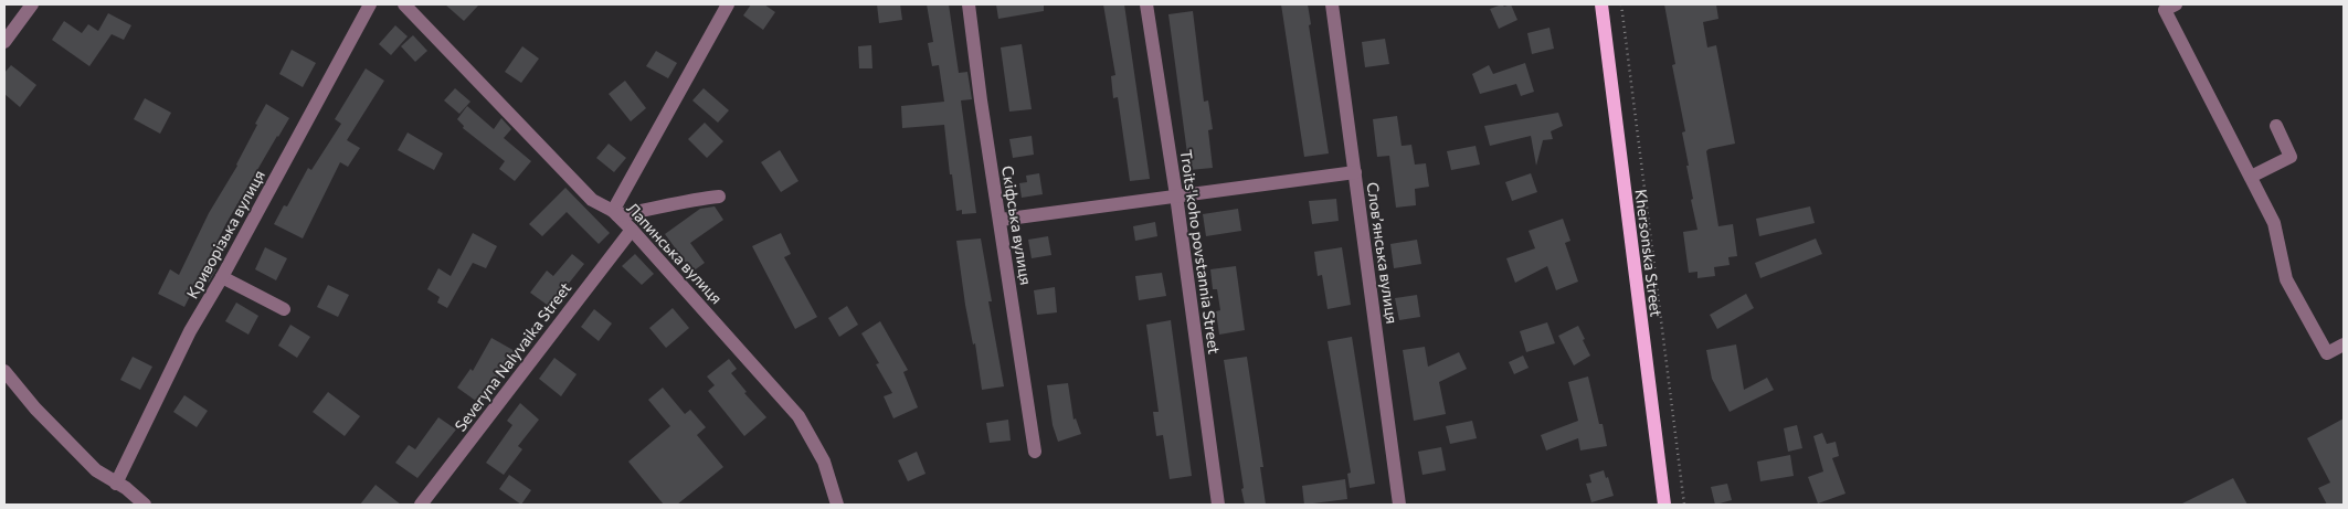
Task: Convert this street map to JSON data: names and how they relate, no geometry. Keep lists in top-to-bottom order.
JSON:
{
  "streets": {
    "main road": ["Khersonska Street"],
    "street": [
      "Скіфська вулиця",
      "Криворізька вулиця",
      "Troits'koho povstannia Street",
      "Лапинська вулиця",
      "Словʼянська вулиця",
      "Severyna Nalyvaika Street"
    ]
  },
  "crossings": [
    ["Лапинська вулиця", "Severyna Nalyvaika Street"]
  ]
}
